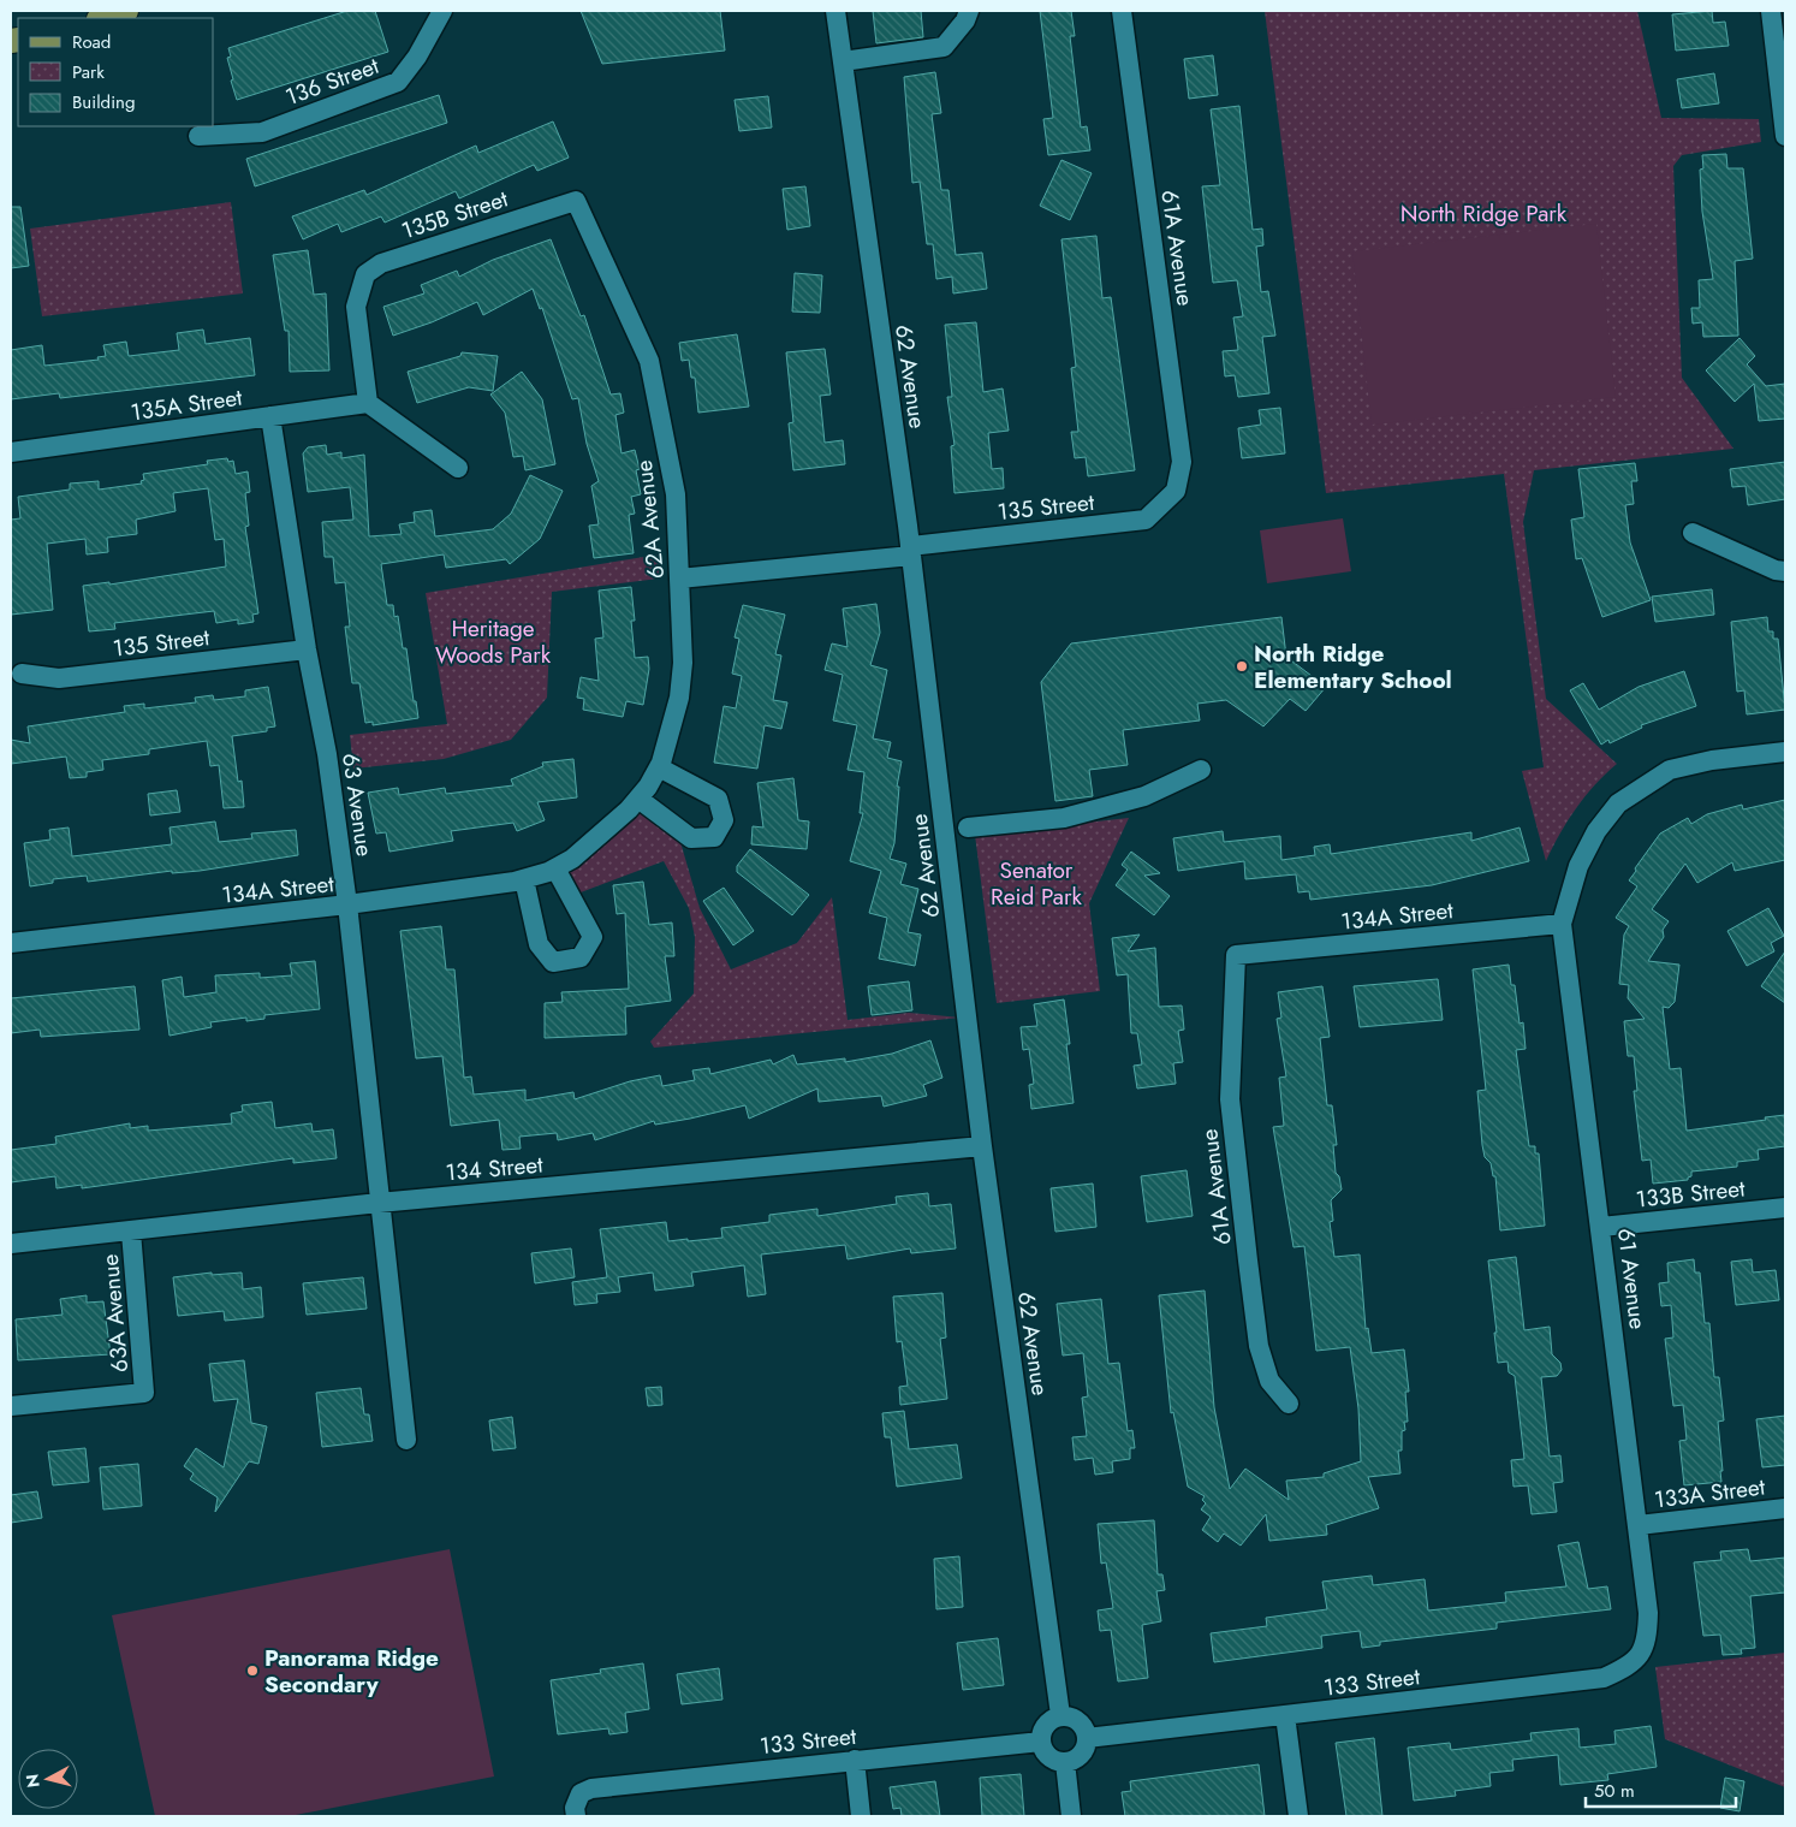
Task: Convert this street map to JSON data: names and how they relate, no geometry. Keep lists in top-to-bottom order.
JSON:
{
  "streets": {
    "street": [
      "136 Street",
      "135B Street",
      "61A Avenue",
      "62 Avenue",
      "135A Street",
      "135 Street",
      "62A Avenue",
      "63 Avenue",
      "134A Street",
      "134 Street",
      "133B Street",
      "61 Avenue",
      "63A Avenue",
      "133A Street",
      "133 Street"
    ]
  },
  "crossings": [
    ["135B Street", "135A Street"],
    ["135B Street", "62A Avenue"],
    ["61A Avenue", "135 Street"],
    ["61A Avenue", "134A Street"],
    ["62 Avenue", "135 Street"],
    ["62 Avenue", "134 Street"],
    ["62 Avenue", "133 Street"],
    ["135A Street", "63 Avenue"],
    ["135 Street", "62A Avenue"],
    ["135 Street", "63 Avenue"],
    ["62A Avenue", "134A Street"],
    ["63 Avenue", "134A Street"],
    ["63 Avenue", "134 Street"],
    ["134A Street", "61 Avenue"],
    ["134 Street", "63A Avenue"],
    ["133B Street", "61 Avenue"],
    ["61 Avenue", "133A Street"],
    ["61 Avenue", "133 Street"]
  ],
  "parks": ["North Ridge Park", "Heritage Woods Park", "Senator Reid Park"],
  "places": ["North Ridge Elementary School", "Panorama Ridge Secondary"],
  "legend": ["Road", "Park", "Building"],
  "scale_bar": "50 m",
  "north": "left"
}
